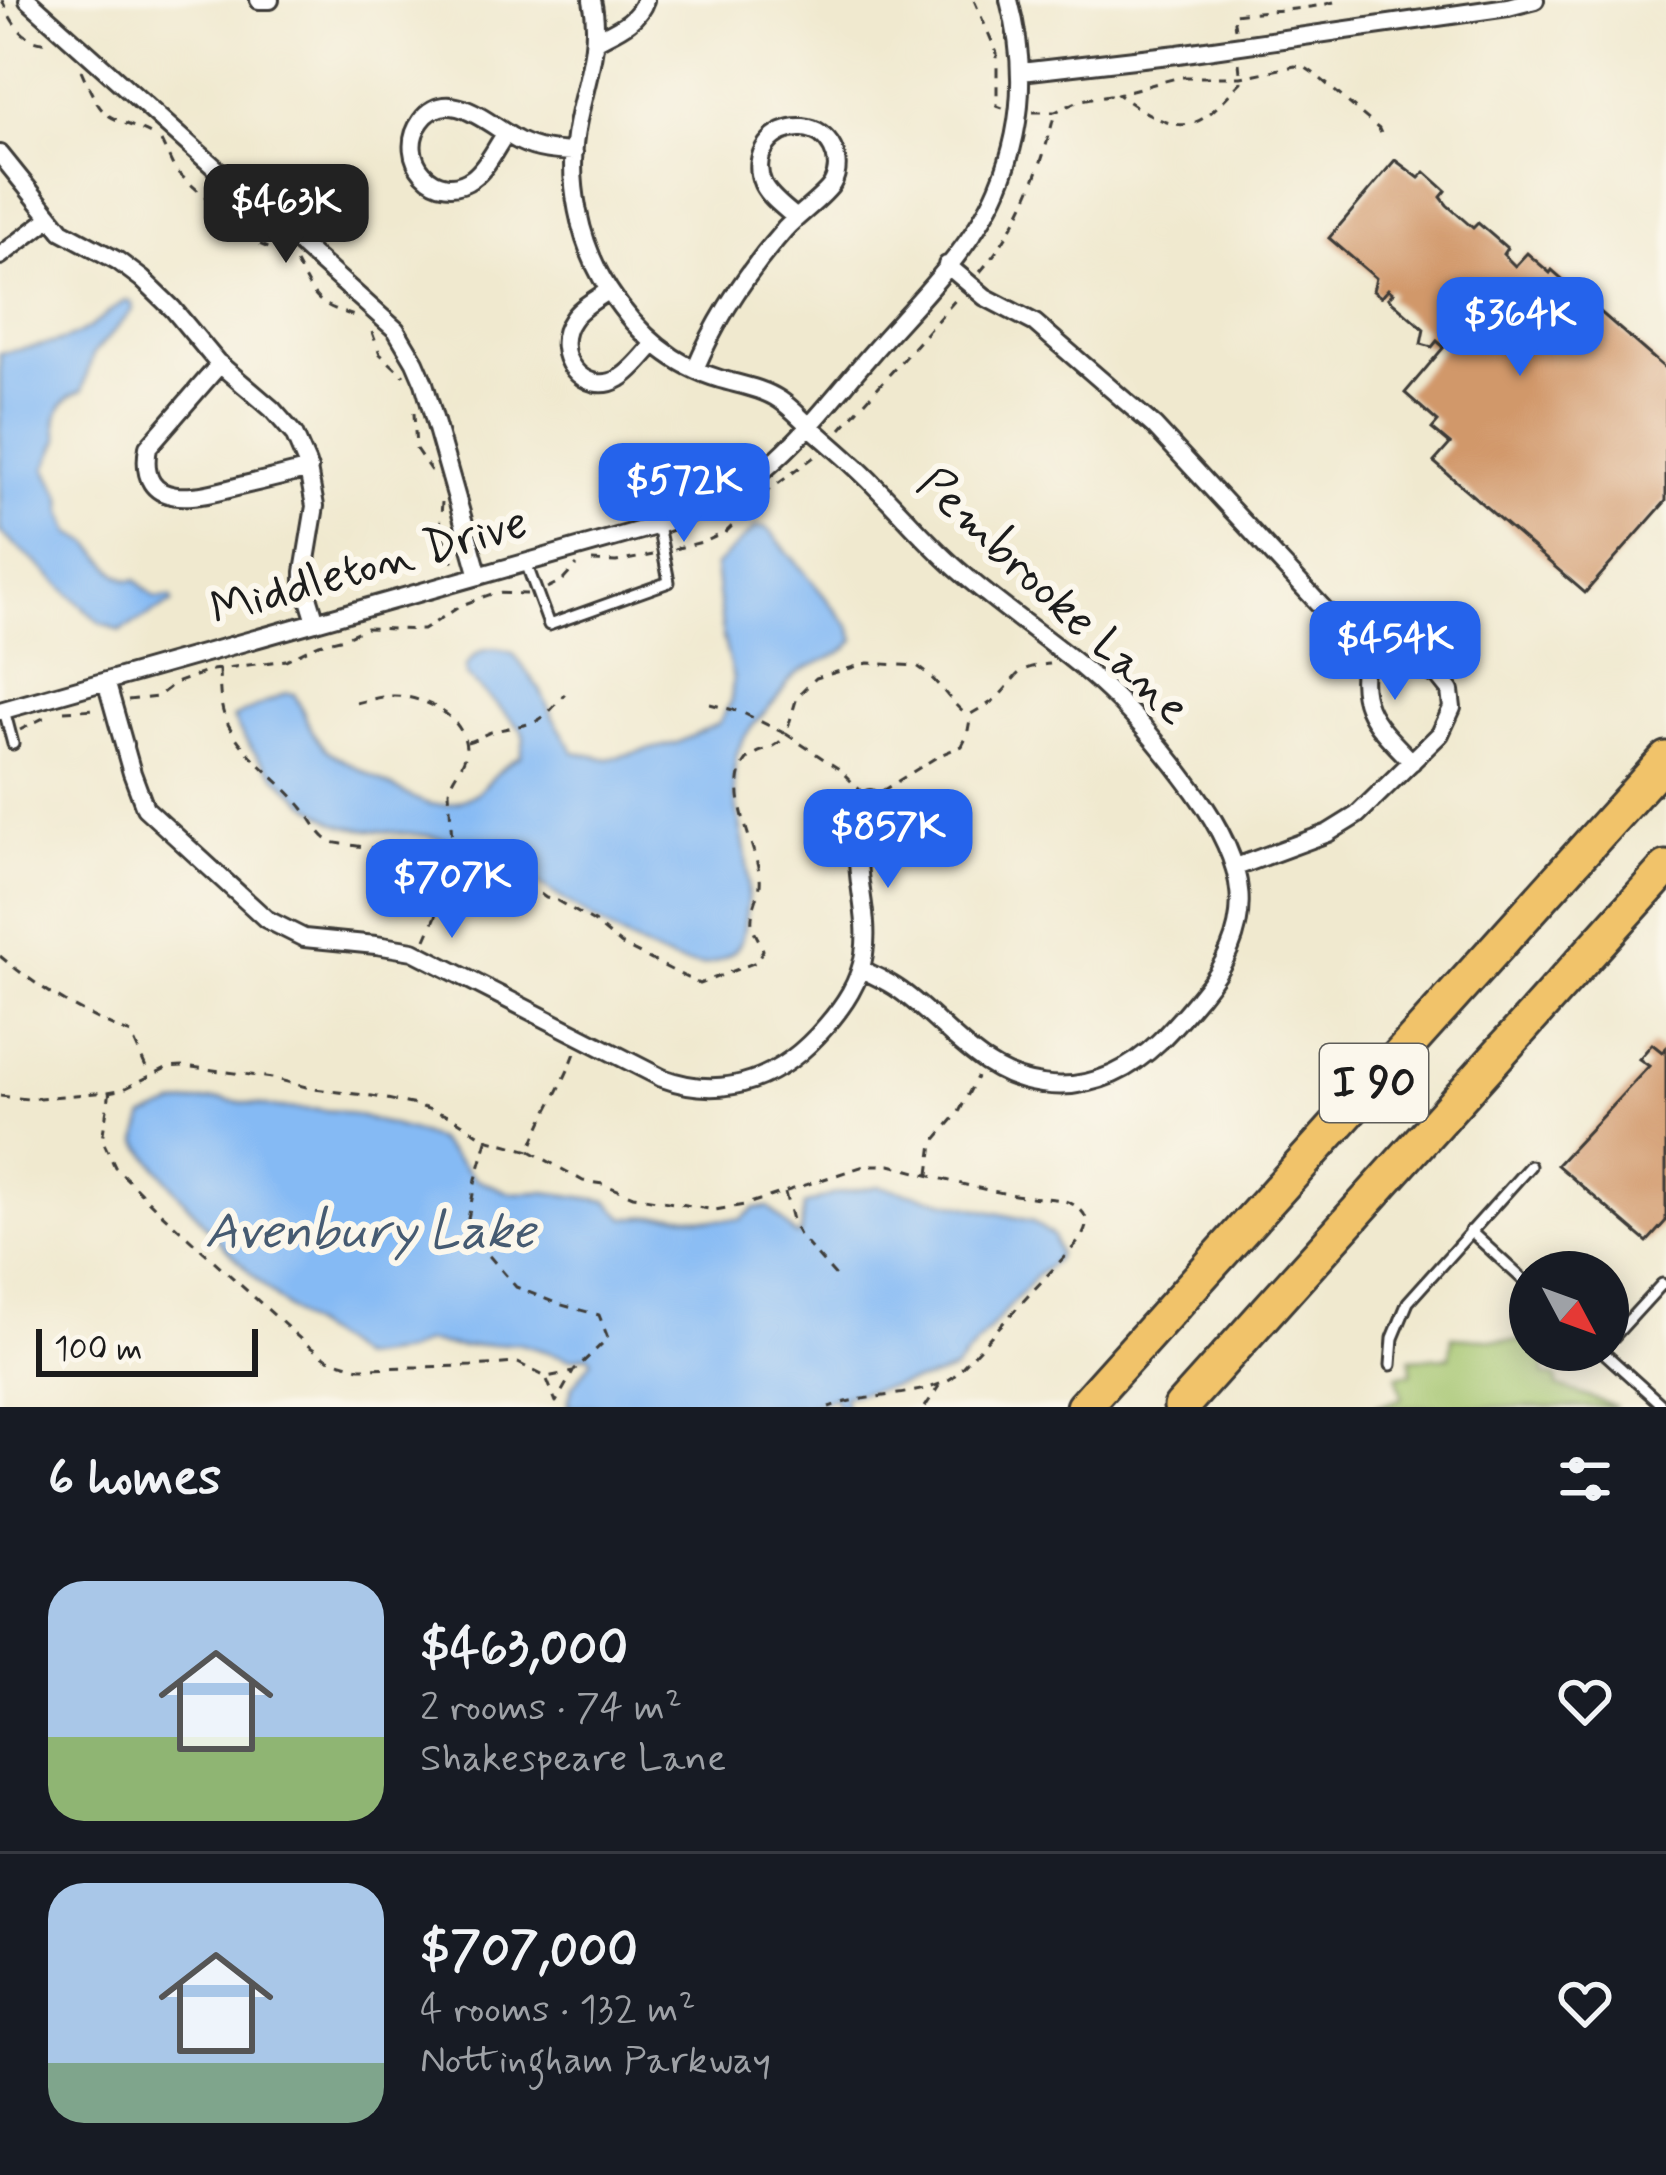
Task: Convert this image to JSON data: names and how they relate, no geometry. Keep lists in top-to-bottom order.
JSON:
{
  "streets": {
    "highway": ["I 90"],
    "street": ["Middleton Drive", "Pembrooke Lane"]
  },
  "crossings": [
    ["Middleton Drive", "Pembrooke Lane"]
  ],
  "water": ["Avenbury Lake"],
  "scale_bar": "100 m",
  "north": "bottom right",
  "page": {
    "price": [
      "$463K",
      "$364K",
      "$572K",
      "$454K",
      "$857K",
      "$707K"
    ],
    "scale": "100 m",
    "heading": "6 homes",
    "list": [
      {
        "name": "$463,000",
        "note": "2 rooms · 74 m² · Shakespeare Lane"
      },
      {
        "name": "$707,000",
        "note": "4 rooms · 132 m² · Nottingham Parkway"
      }
    ]
  }
}
